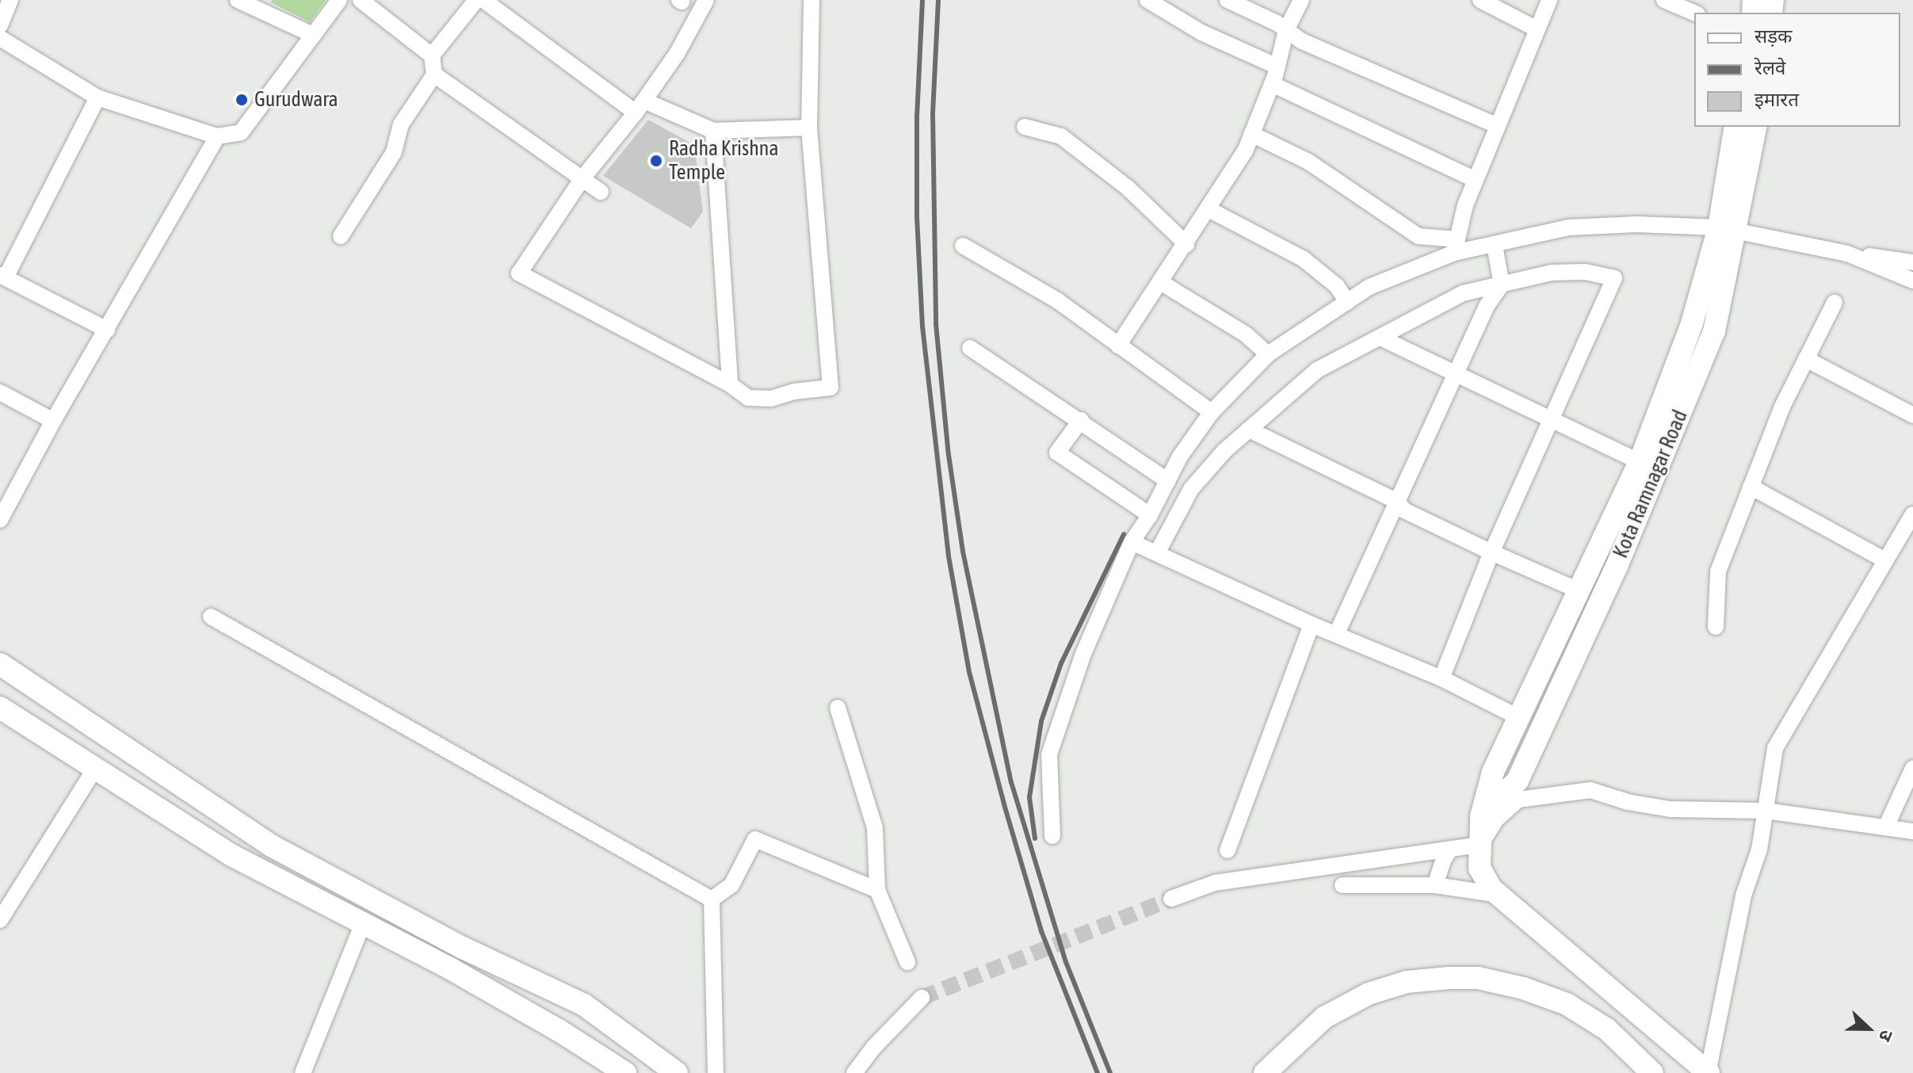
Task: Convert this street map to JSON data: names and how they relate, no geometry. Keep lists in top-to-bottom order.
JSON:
{
  "streets": {
    "street": ["Kota Ramnagar Road"]
  },
  "places": ["Gurudwara", "Radha Krishna Temple"],
  "legend": ["सड़क", "रेलवे", "इमारत"],
  "north": "right"
}
